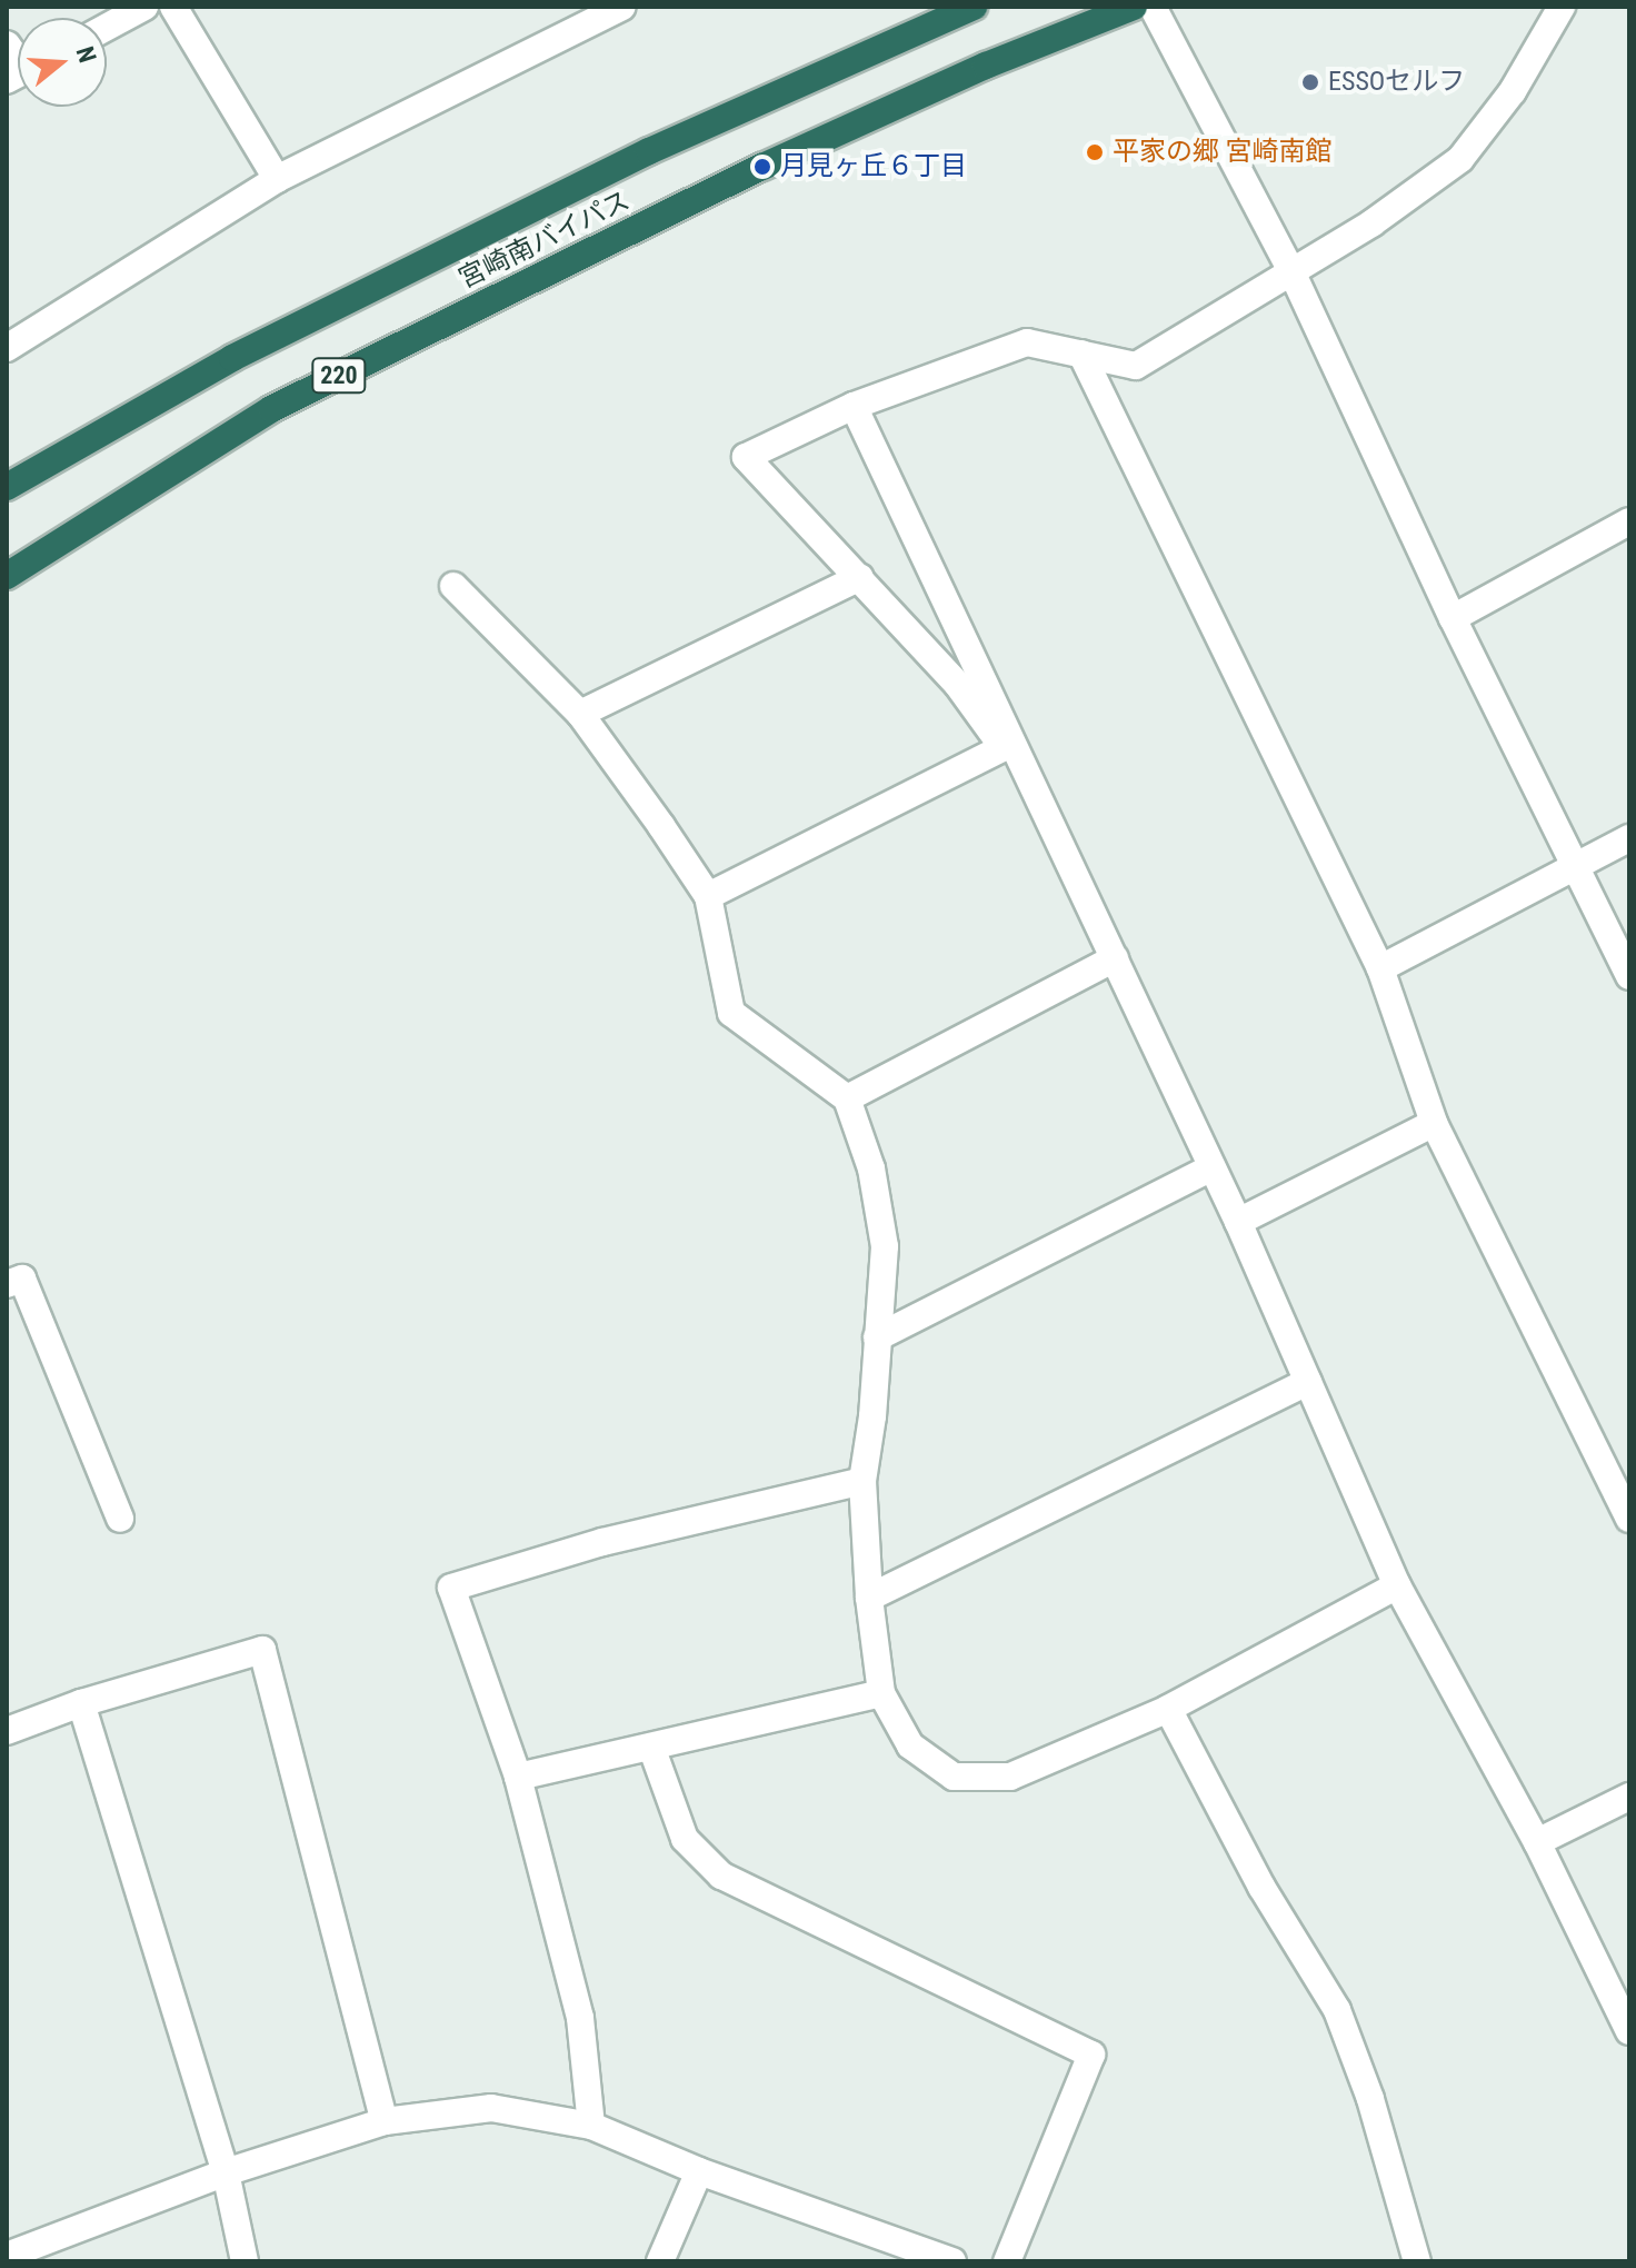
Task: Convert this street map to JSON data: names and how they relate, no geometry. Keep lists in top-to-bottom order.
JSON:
{
  "streets": {
    "highway": ["宮崎南バイパス", "220"]
  },
  "places": ["ESSOセルフ", "平家の郷 宮崎南館", "月見ヶ丘６丁目"],
  "north": "right"
}
